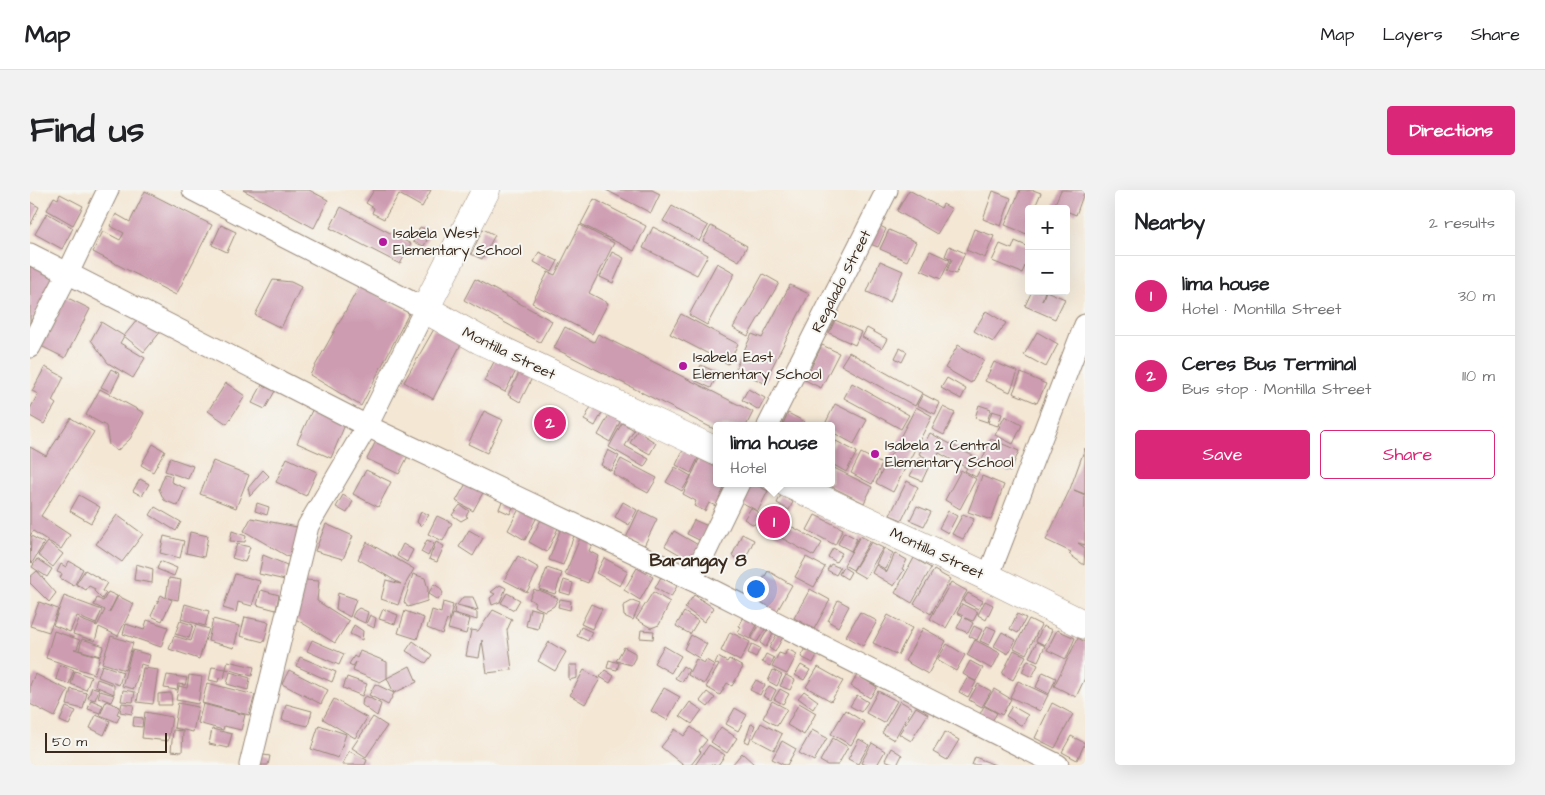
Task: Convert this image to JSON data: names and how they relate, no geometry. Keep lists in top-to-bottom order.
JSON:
{
  "streets": {
    "main road": ["Montilla Street"],
    "street": ["Regalado Street"]
  },
  "districts": ["Barangay 8"],
  "places": ["Isabela West Elementary School", "Isabela East Elementary School", "Isabela 2 Central Elementary School"],
  "scale_bar": "50 m",
  "page": {
    "header": "Map",
    "nav": ["Map", "Layers", "Share"],
    "title": "Find us",
    "buttons": [
      "Directions",
      ["Save", "Share"]
    ],
    "heading": ["Nearby", "2 results"],
    "map_buttons": ["+", "−"],
    "list": [
      {
        "mark": "1",
        "name": "lima house",
        "note": "Hotel · Montilla Street",
        "value": "30 m"
      },
      {
        "mark": "2",
        "name": "Ceres Bus Terminal",
        "note": "Bus stop · Montilla Street",
        "value": "110 m"
      }
    ],
    "pins": ["2", "1"],
    "popup": ["lima house", "Hotel"],
    "scale": "50 m"
  }
}
